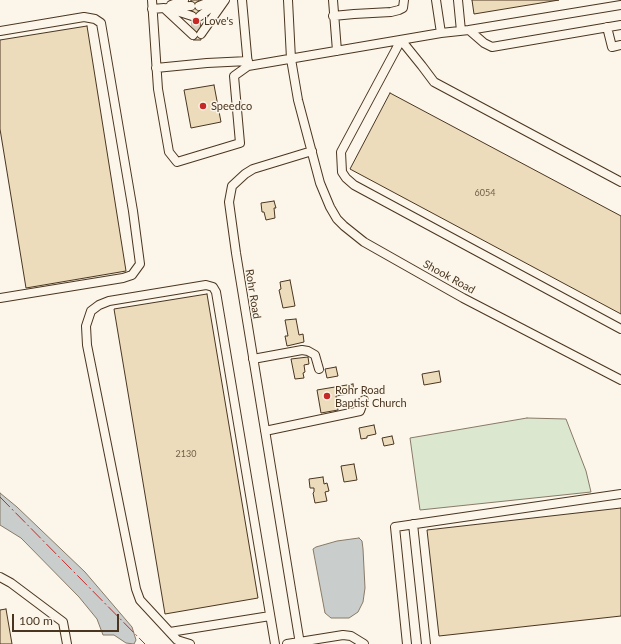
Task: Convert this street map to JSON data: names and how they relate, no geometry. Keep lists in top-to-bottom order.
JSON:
{
  "streets": {
    "street": ["Shook Road", "Rohr Road"]
  },
  "crossings": [
    ["Shook Road", "Rohr Road"]
  ],
  "places": ["Love's", "Speedco", "Rohr Road Baptist Church"],
  "house_numbers": ["6054", "2130"],
  "scale_bar": "100 m"
}
